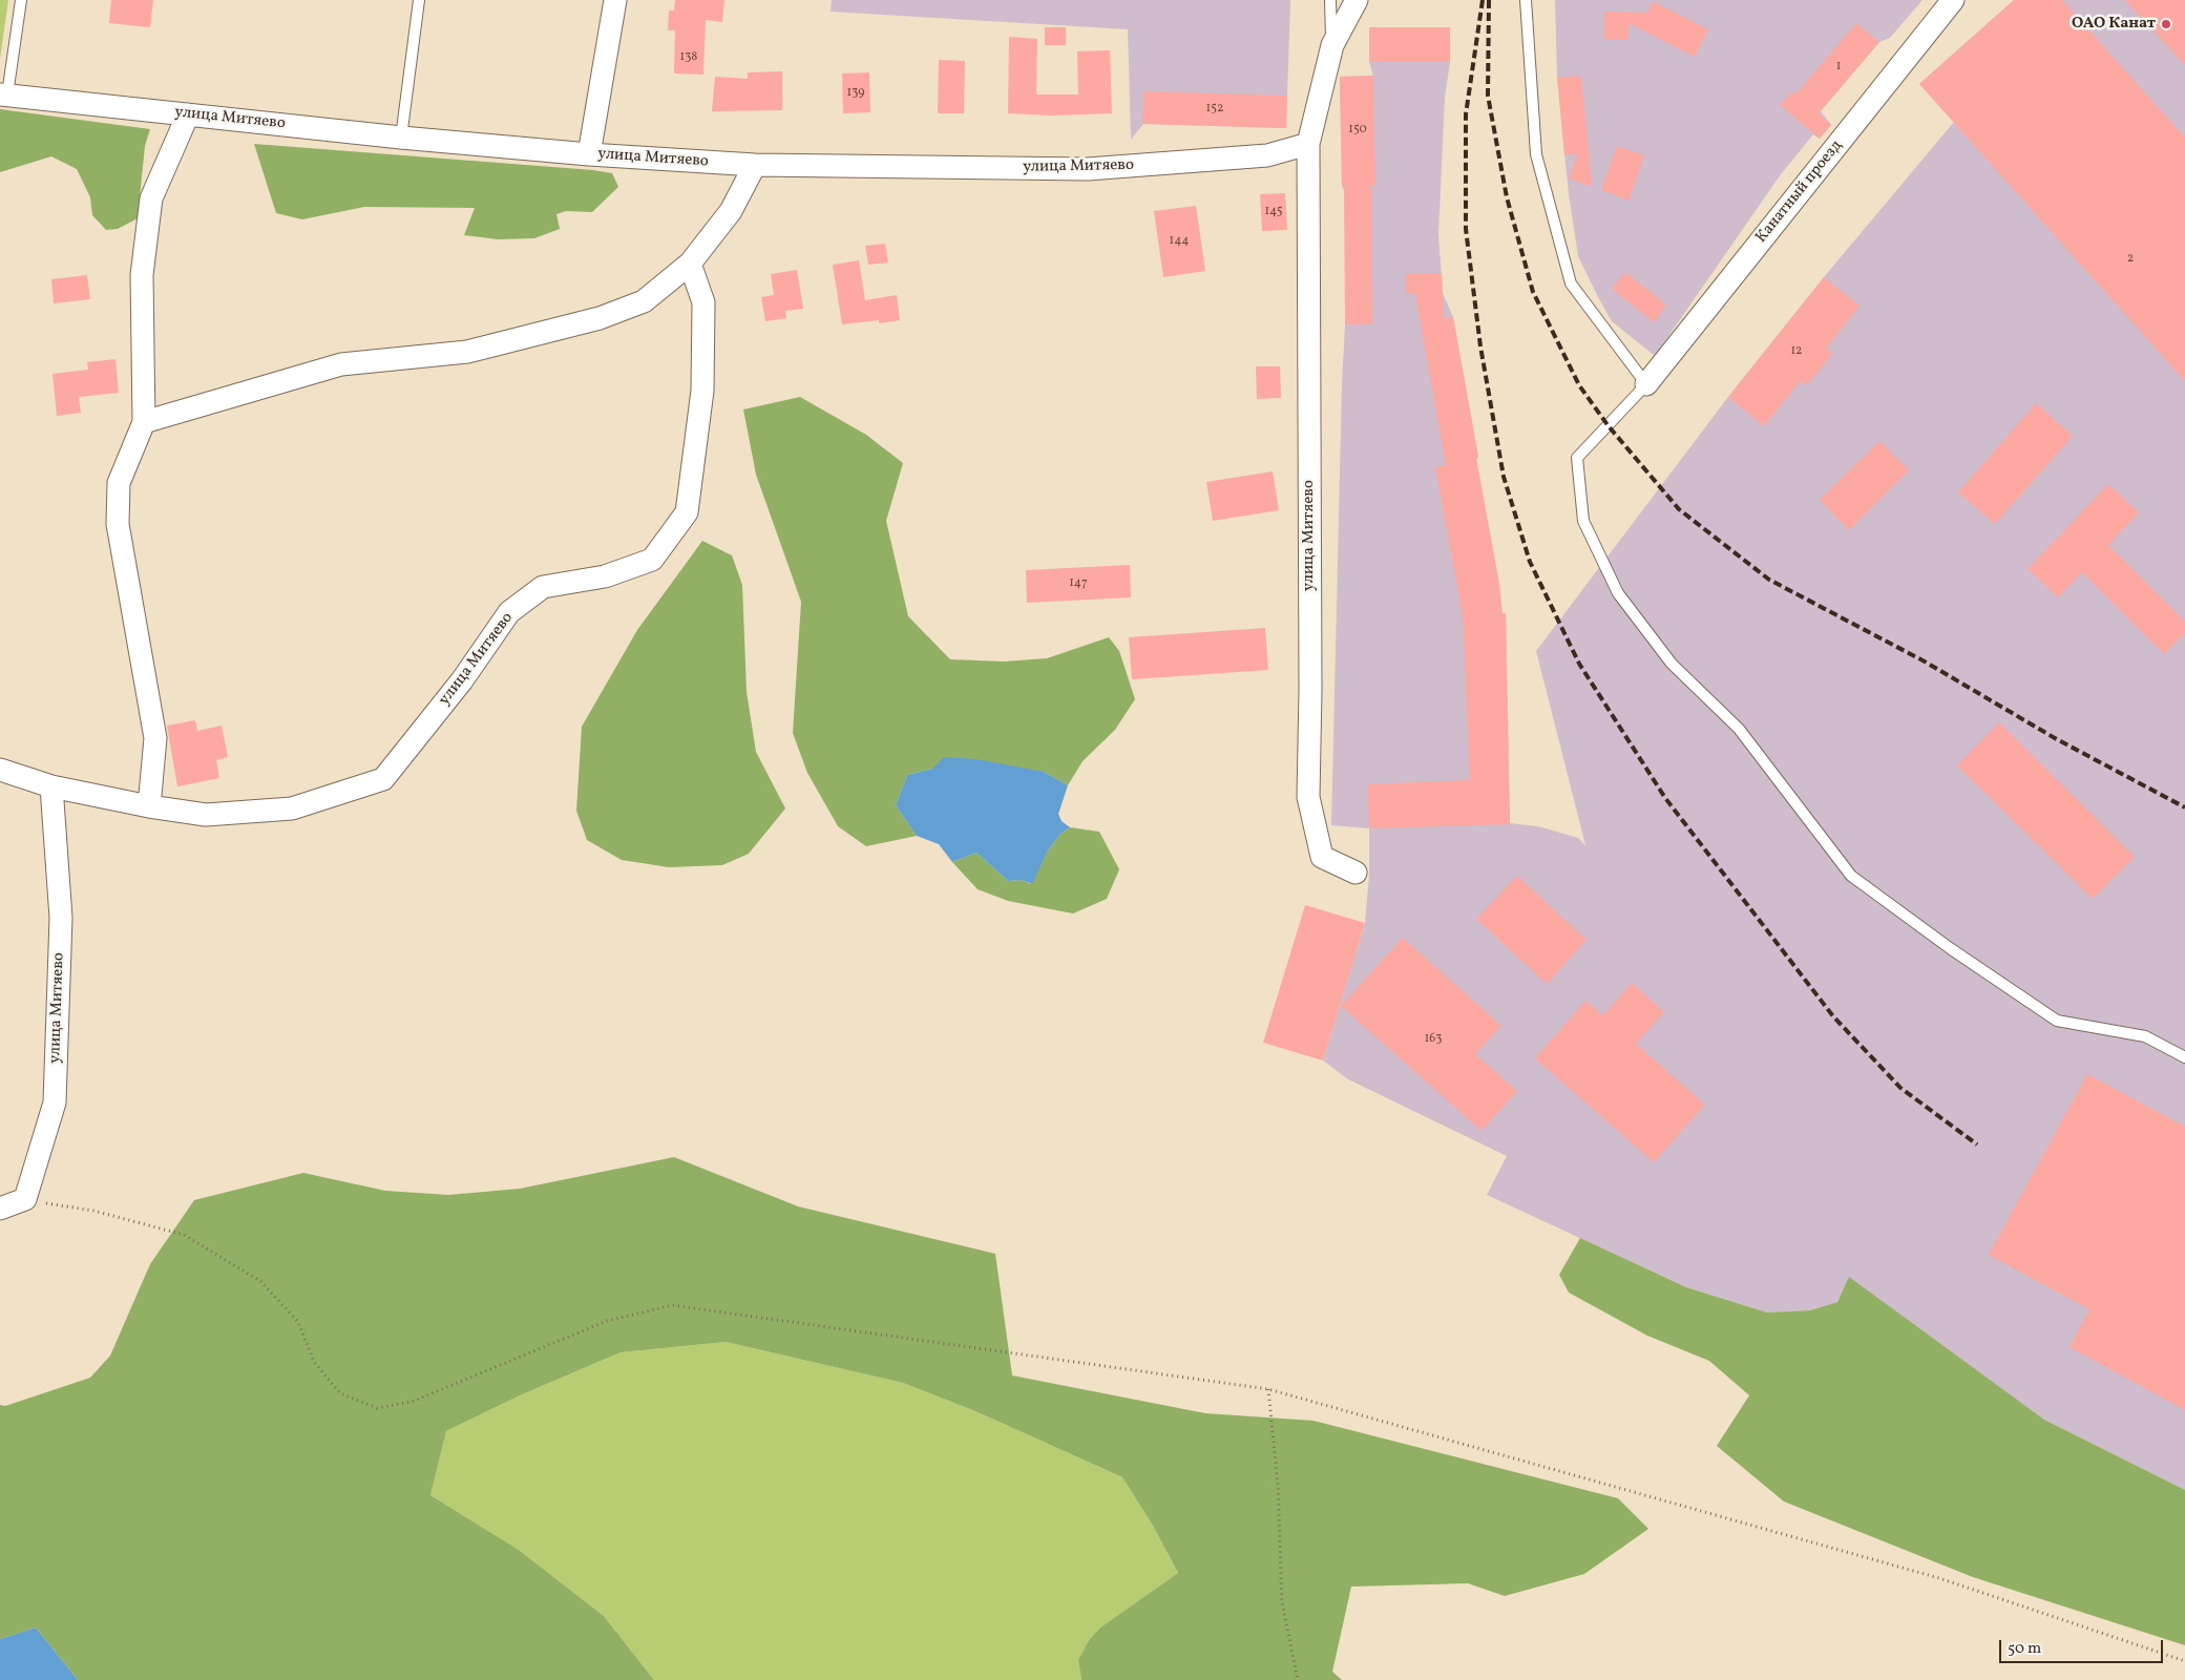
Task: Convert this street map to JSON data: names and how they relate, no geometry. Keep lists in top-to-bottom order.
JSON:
{
  "streets": {
    "street": ["улица Митяево", "Канатный проезд"]
  },
  "places": ["ОАО Канат"],
  "house_numbers": [
    "138",
    "1",
    "139",
    "152",
    "150",
    "145",
    "144",
    "2",
    "12",
    "147",
    "163"
  ],
  "scale_bar": "50 m"
}
